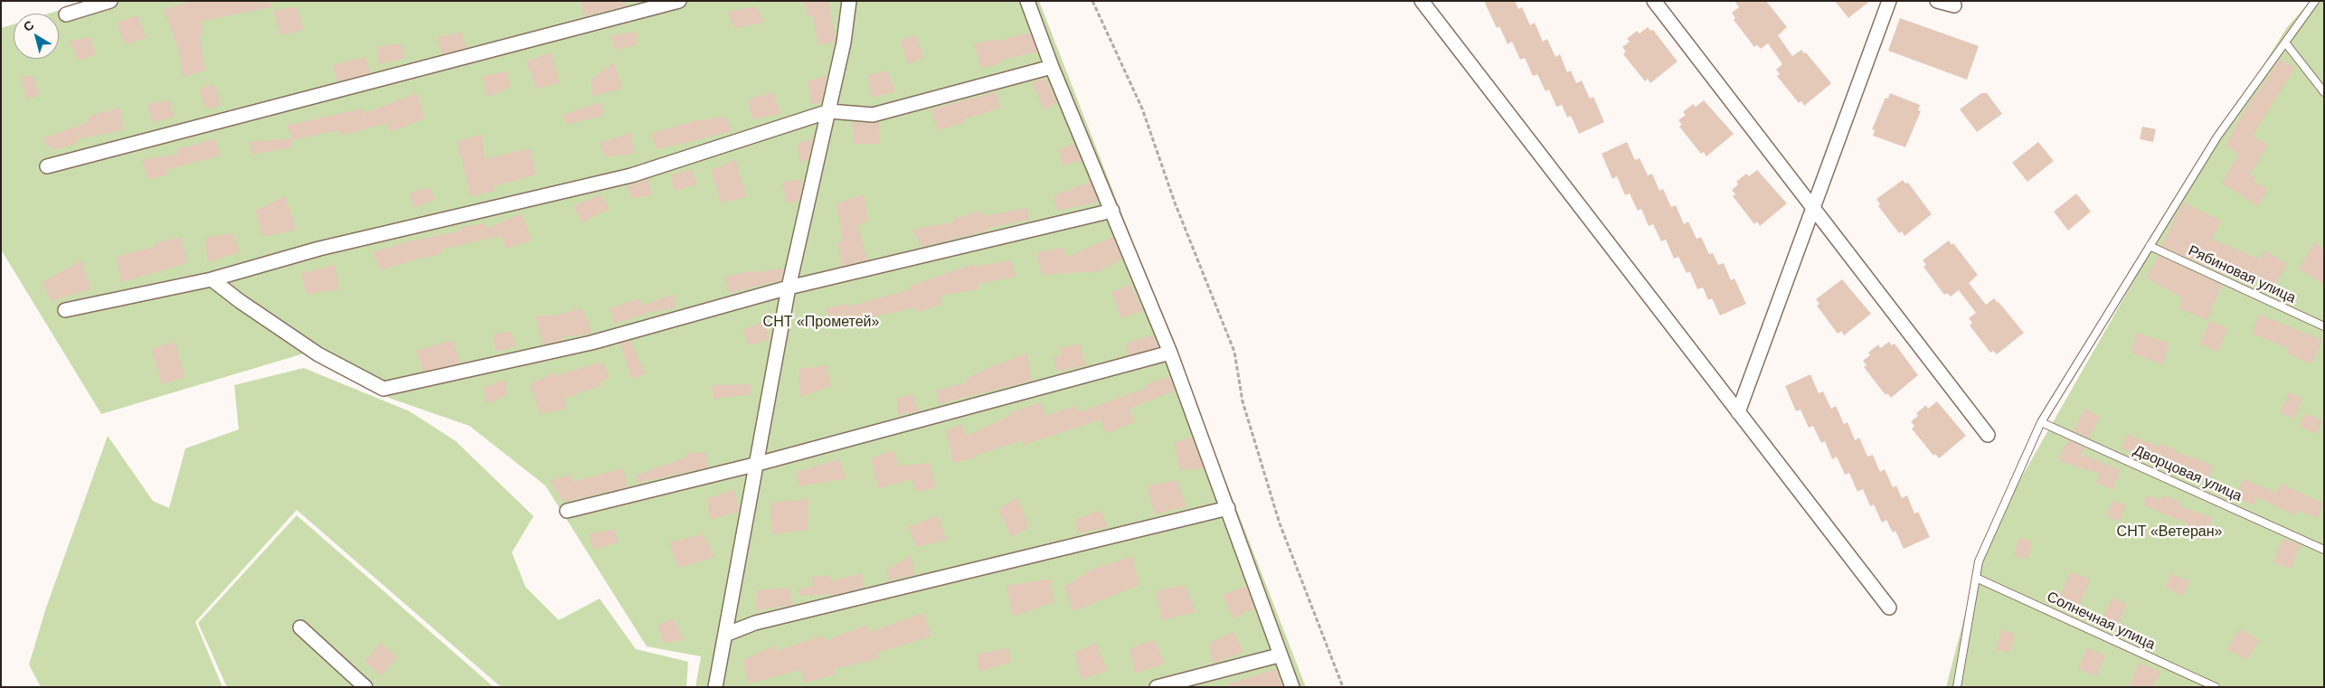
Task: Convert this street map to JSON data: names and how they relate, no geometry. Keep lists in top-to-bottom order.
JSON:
{
  "streets": {
    "lane": ["Рябиновая улица", "Дворцовая улица", "Солнечная улица"]
  },
  "parks": ["СНТ «Прометей»", "СНТ «Ветеран»"],
  "north": "top left"
}
